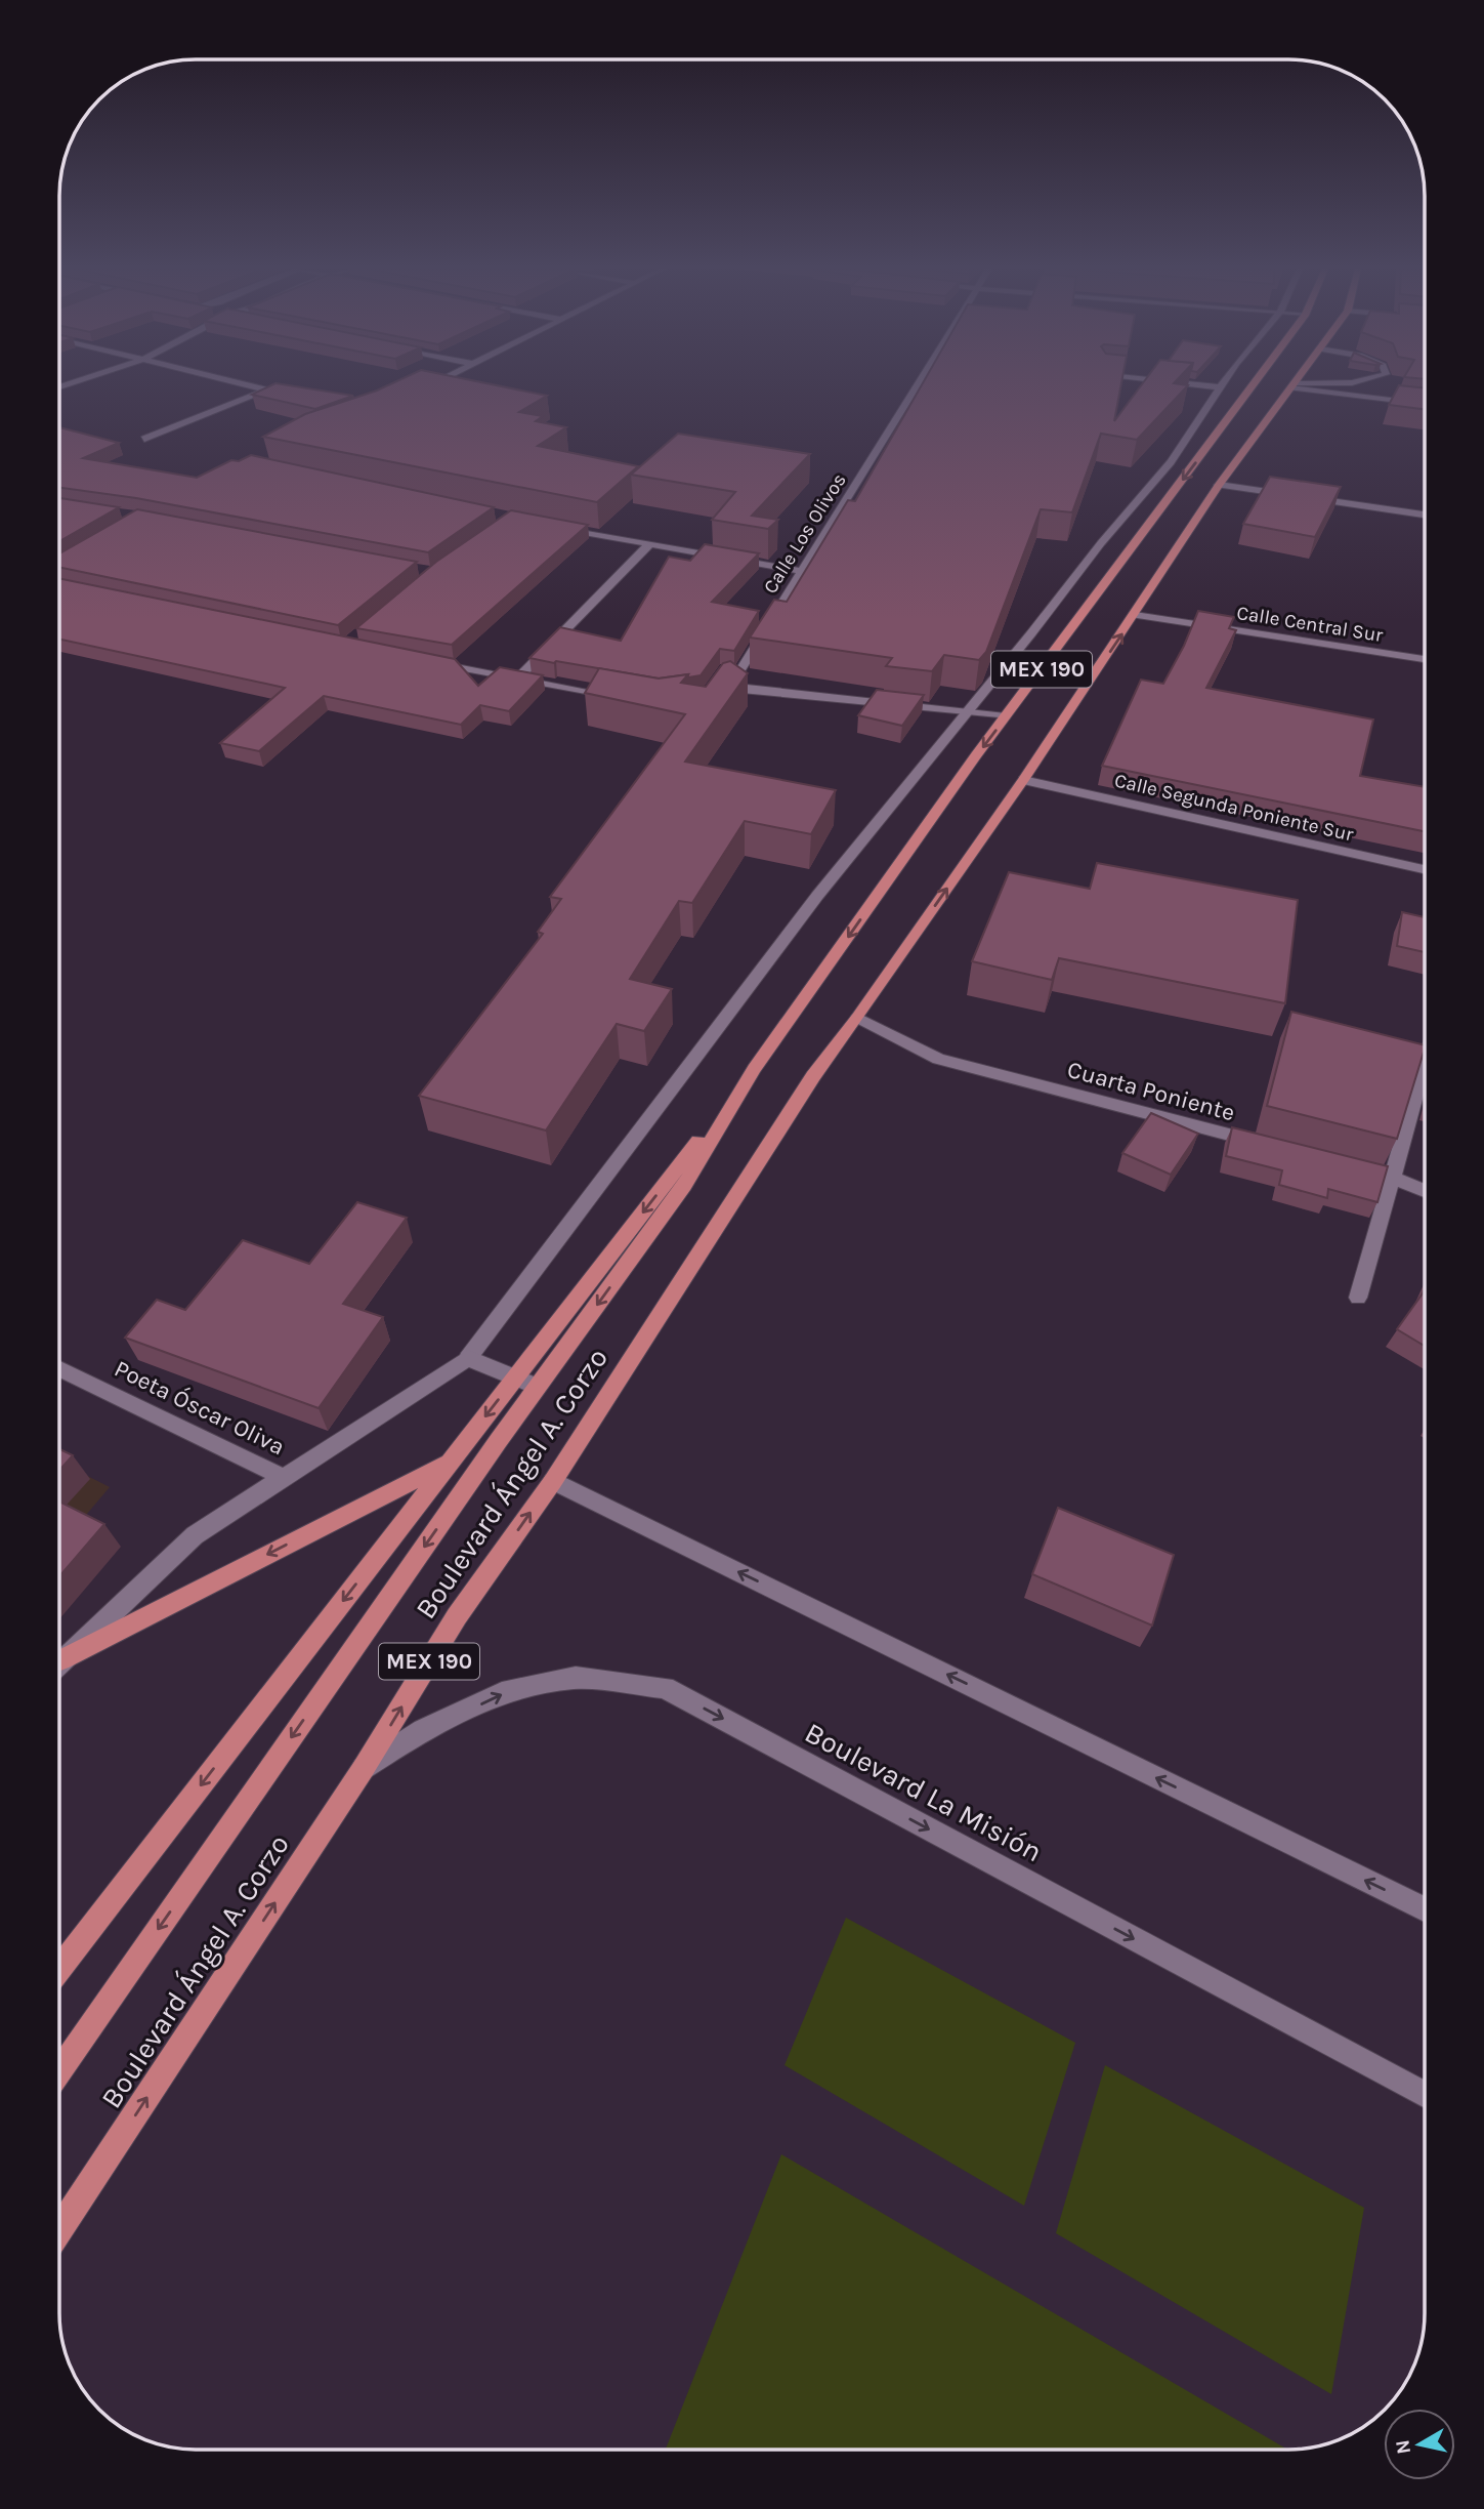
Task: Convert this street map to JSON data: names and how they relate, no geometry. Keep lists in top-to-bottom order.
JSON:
{
  "streets": {
    "main road": ["MEX 190", "Boulevard Ángel A. Corzo"],
    "street": [
      "Calle Los Olivos",
      "Calle Central Sur",
      "Calle Segunda Poniente Sur",
      "Cuarta Poniente",
      "Poeta Óscar Oliva",
      "Boulevard La Misión"
    ]
  },
  "crossings": [
    ["Calle Central Sur", "MEX 190"],
    ["MEX 190", "Calle Segunda Poniente Sur"],
    ["MEX 190", "Cuarta Poniente"],
    ["MEX 190", "Boulevard Ángel A. Corzo"],
    ["Cuarta Poniente", "Boulevard Ángel A. Corzo"],
    ["Boulevard Ángel A. Corzo", "Boulevard La Misión"]
  ],
  "north": "left"
}
